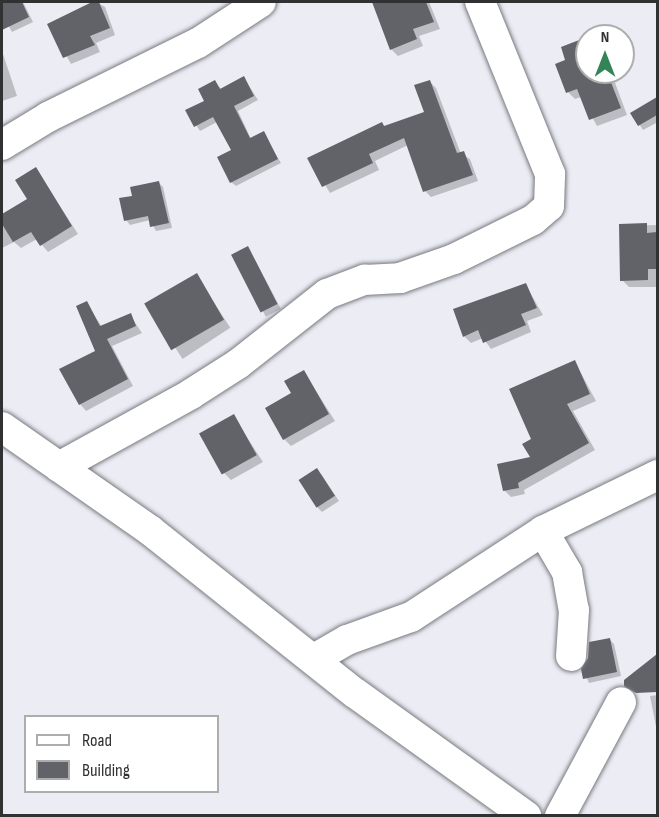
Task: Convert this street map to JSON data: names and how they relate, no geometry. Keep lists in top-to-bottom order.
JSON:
{
  "legend": ["Road", "Building"],
  "north": "top"
}
